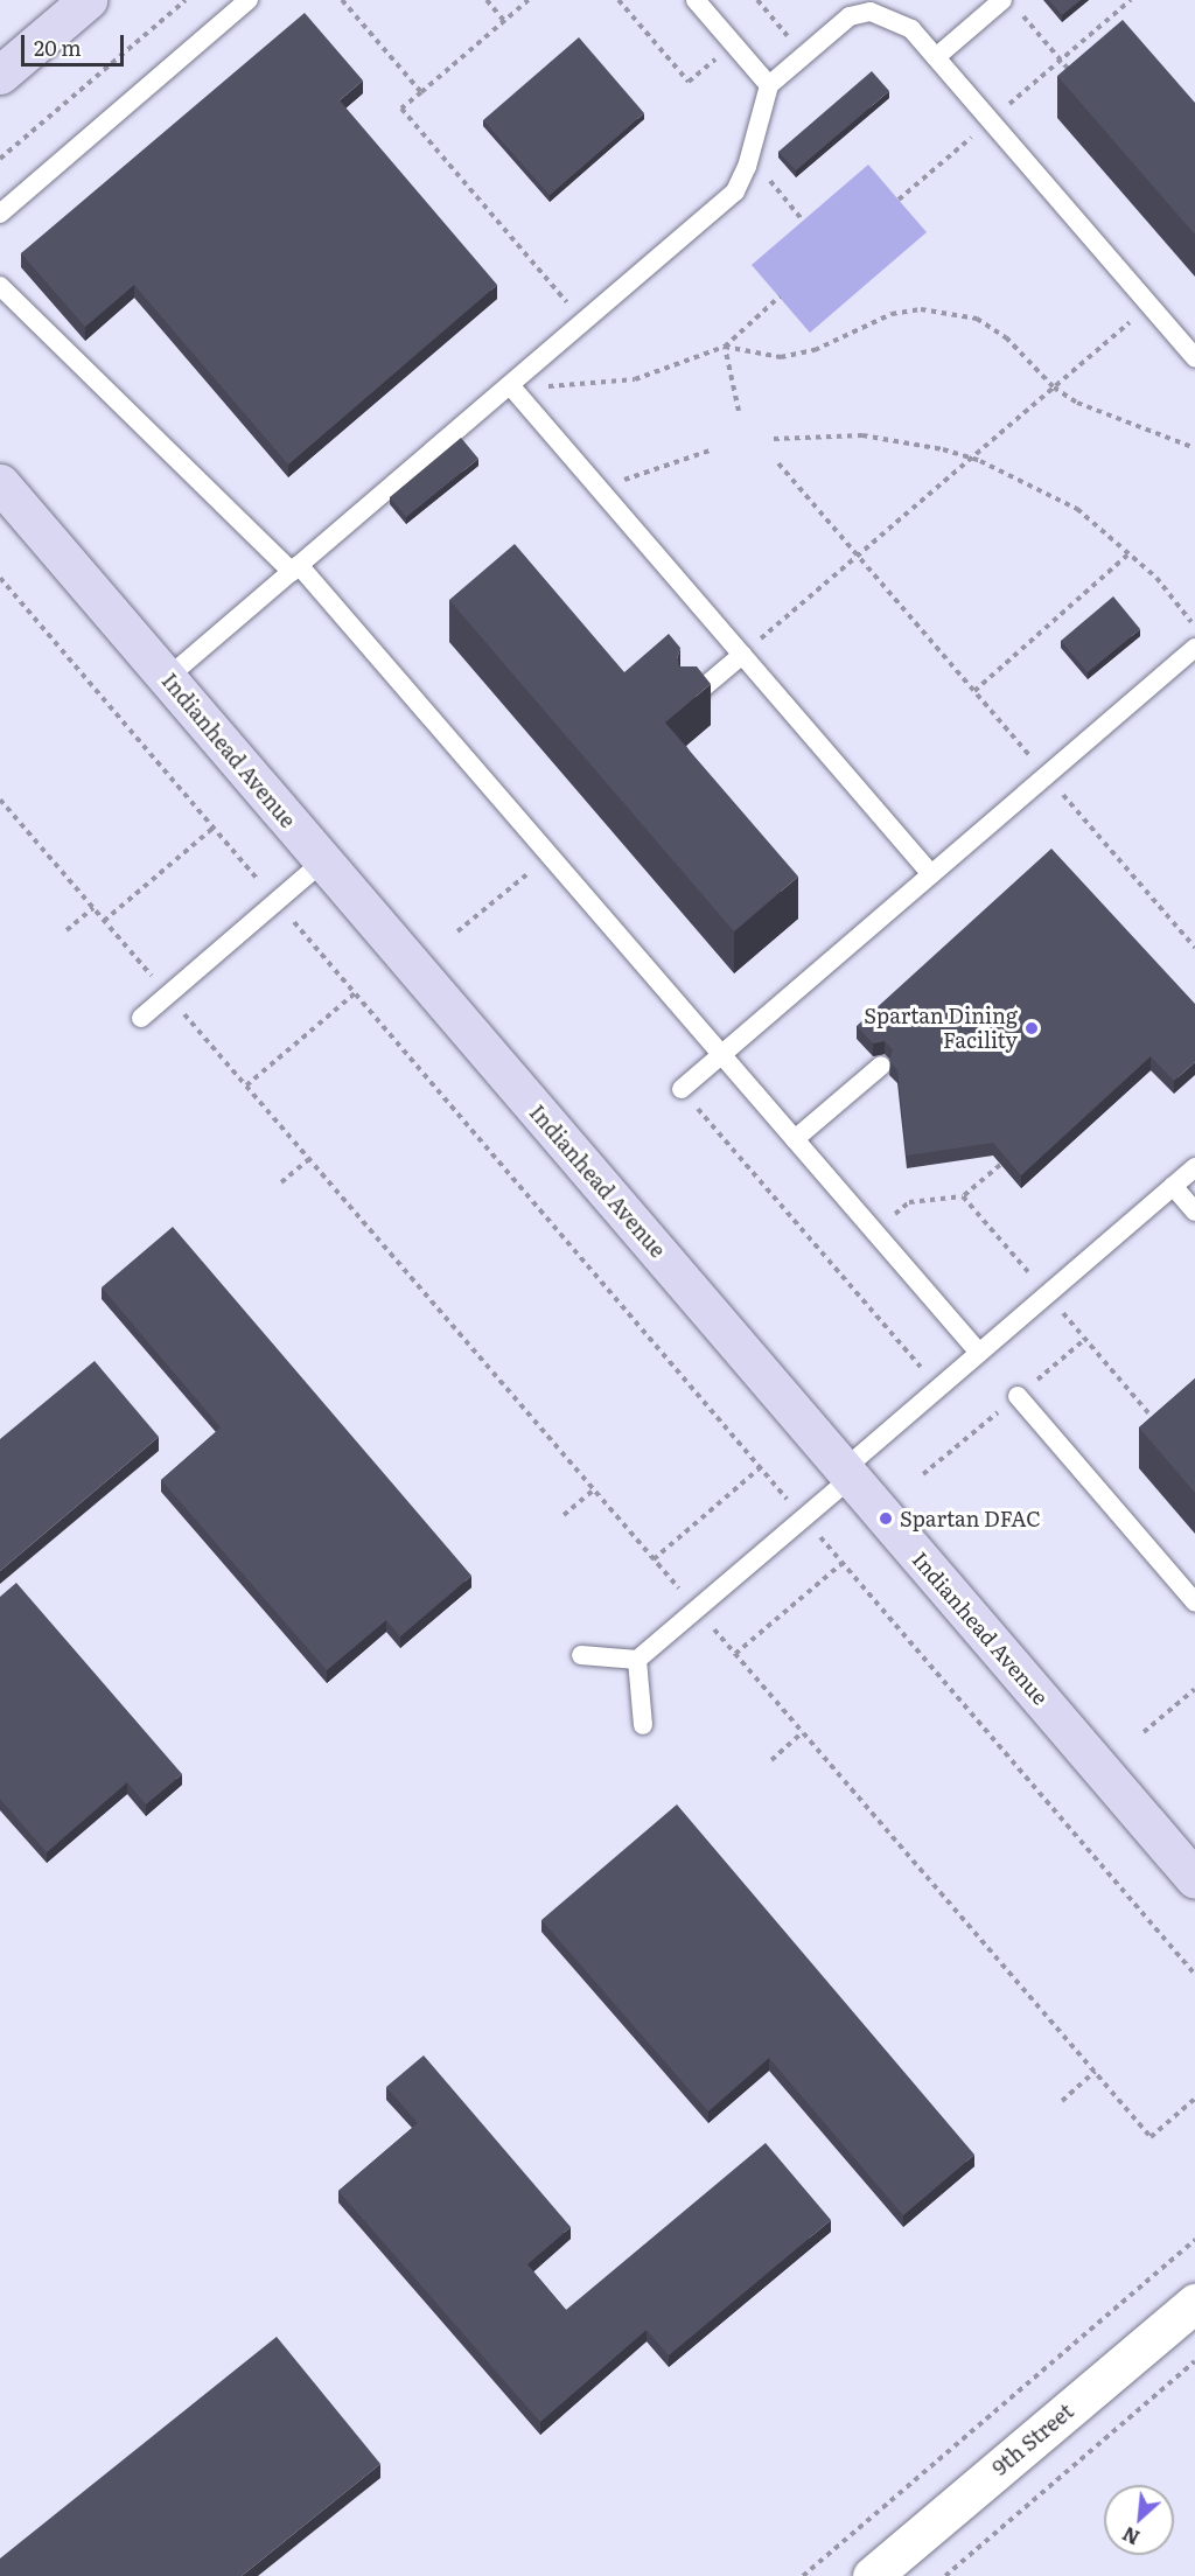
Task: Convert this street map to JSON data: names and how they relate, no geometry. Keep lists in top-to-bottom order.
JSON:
{
  "streets": {
    "main road": ["Indianhead Avenue"],
    "street": ["9th Street"]
  },
  "places": ["Spartan Dining Facility", "Spartan DFAC"],
  "scale_bar": "20 m",
  "north": "bottom left"
}
